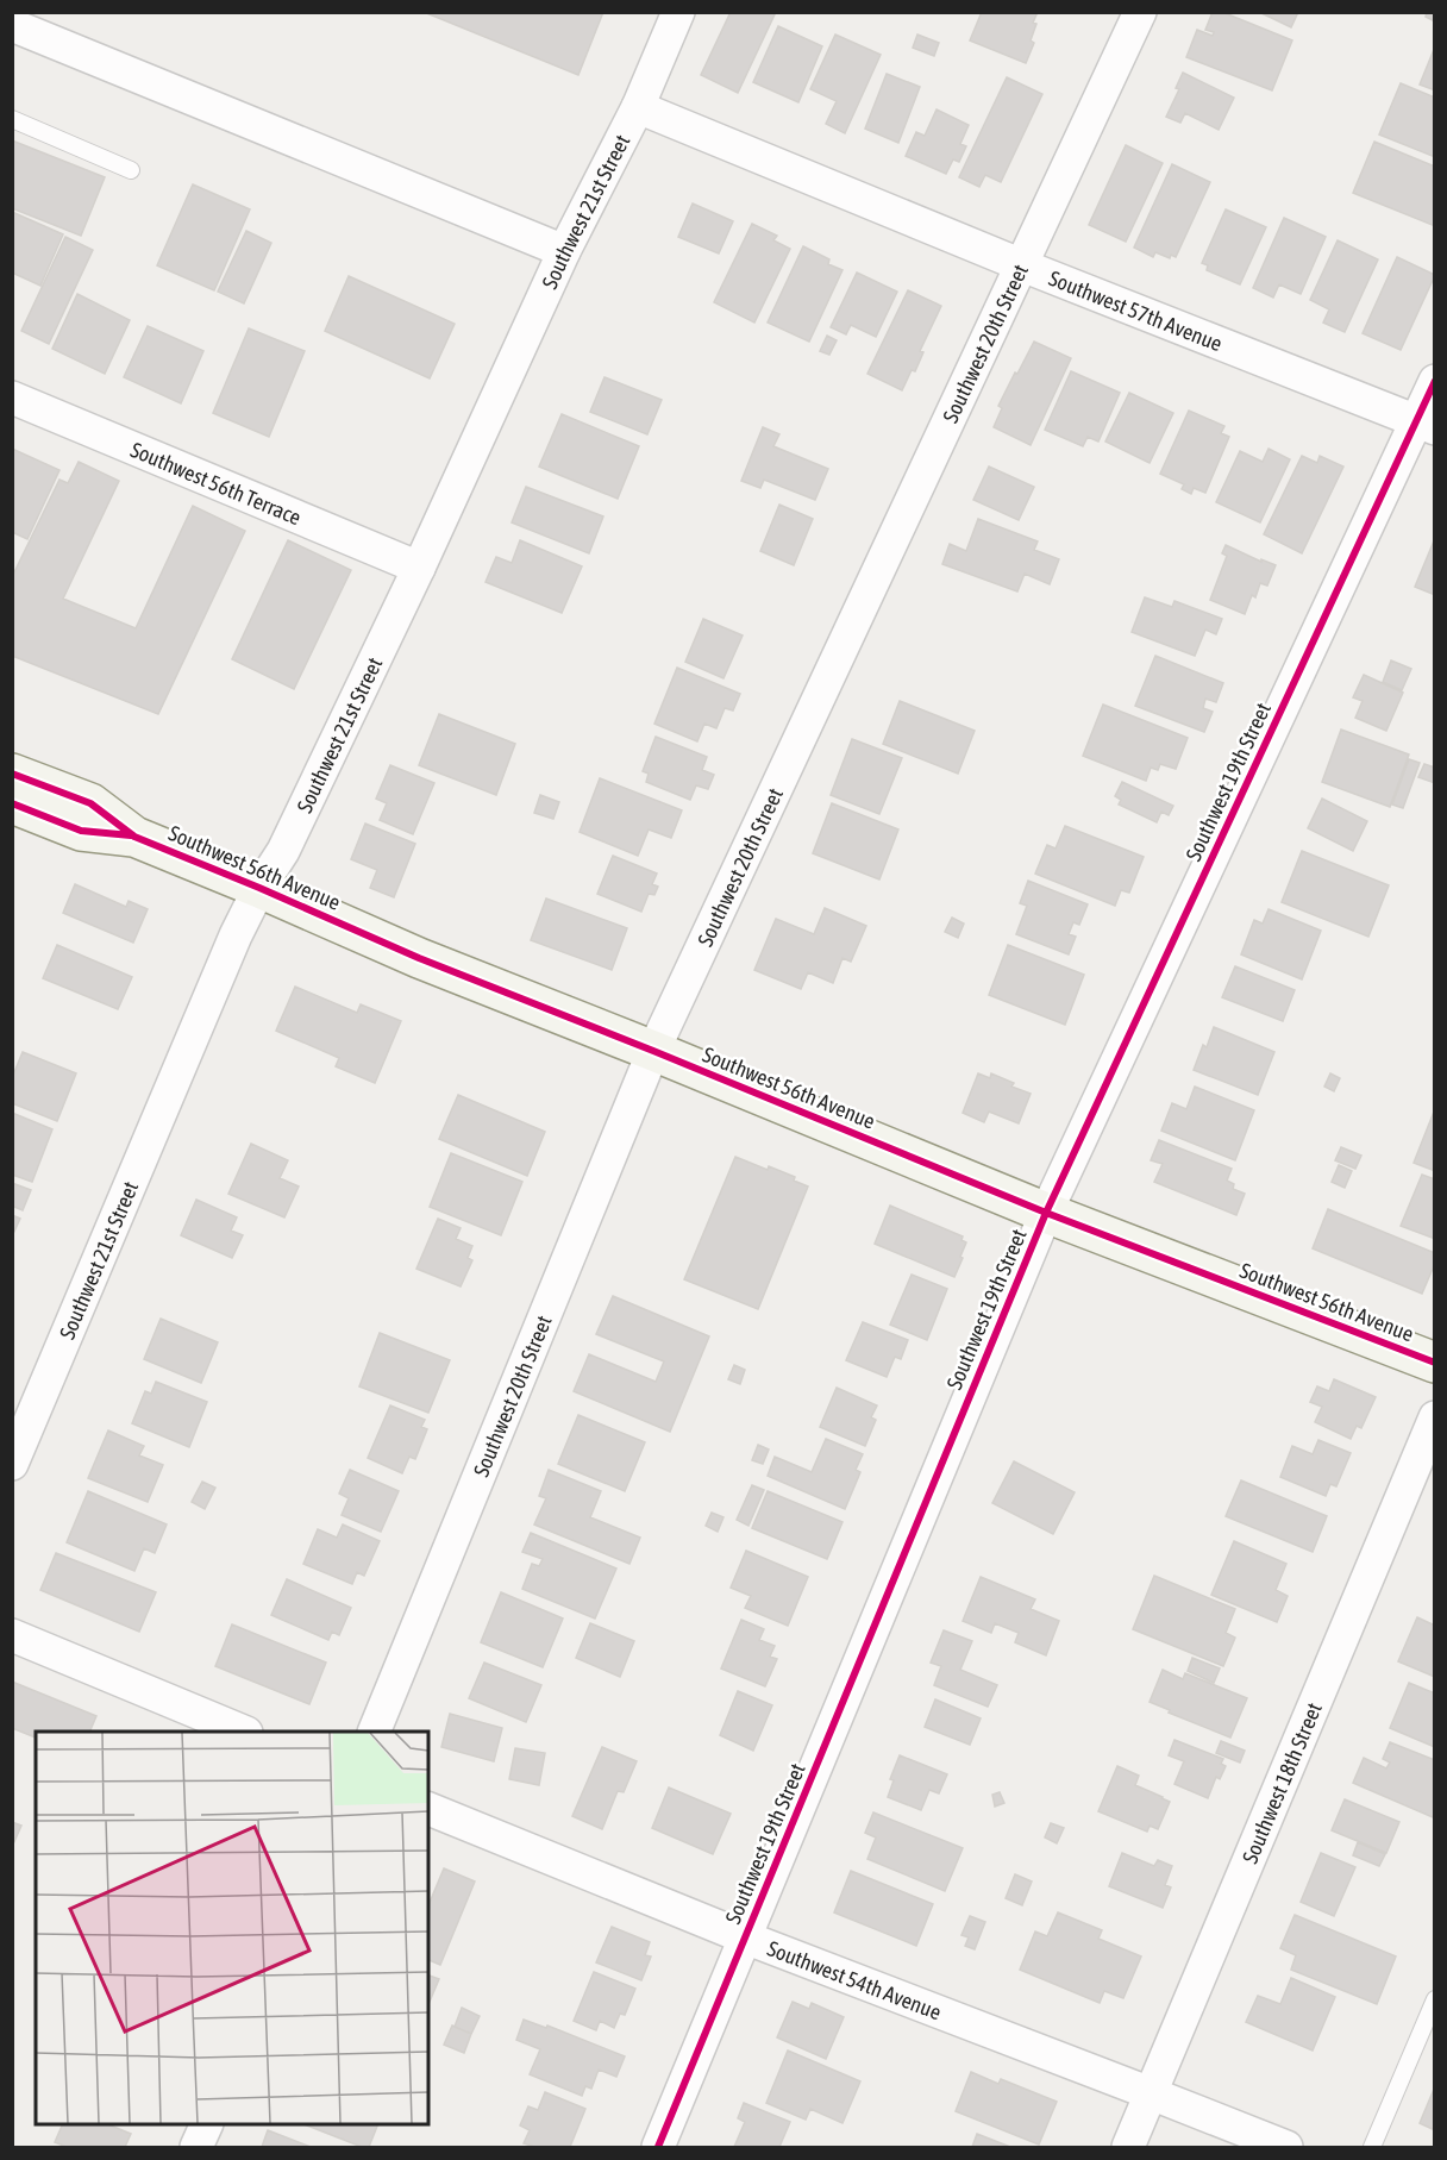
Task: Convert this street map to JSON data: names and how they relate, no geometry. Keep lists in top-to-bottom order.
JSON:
{
  "streets": {
    "street": [
      "Southwest 21st Street",
      "Southwest 57th Avenue",
      "Southwest 20th Street",
      "Southwest 56th Terrace",
      "Southwest 19th Street",
      "Southwest 56th Avenue",
      "Southwest 18th Street",
      "Southwest 54th Avenue"
    ]
  },
  "crossings": [
    ["Southwest 21st Street", "Southwest 57th Avenue"],
    ["Southwest 21st Street", "Southwest 56th Terrace"],
    ["Southwest 21st Street", "Southwest 56th Avenue"],
    ["Southwest 57th Avenue", "Southwest 20th Street"],
    ["Southwest 57th Avenue", "Southwest 19th Street"],
    ["Southwest 20th Street", "Southwest 56th Avenue"],
    ["Southwest 19th Street", "Southwest 56th Avenue"],
    ["Southwest 19th Street", "Southwest 54th Avenue"],
    ["Southwest 18th Street", "Southwest 54th Avenue"]
  ]
}
